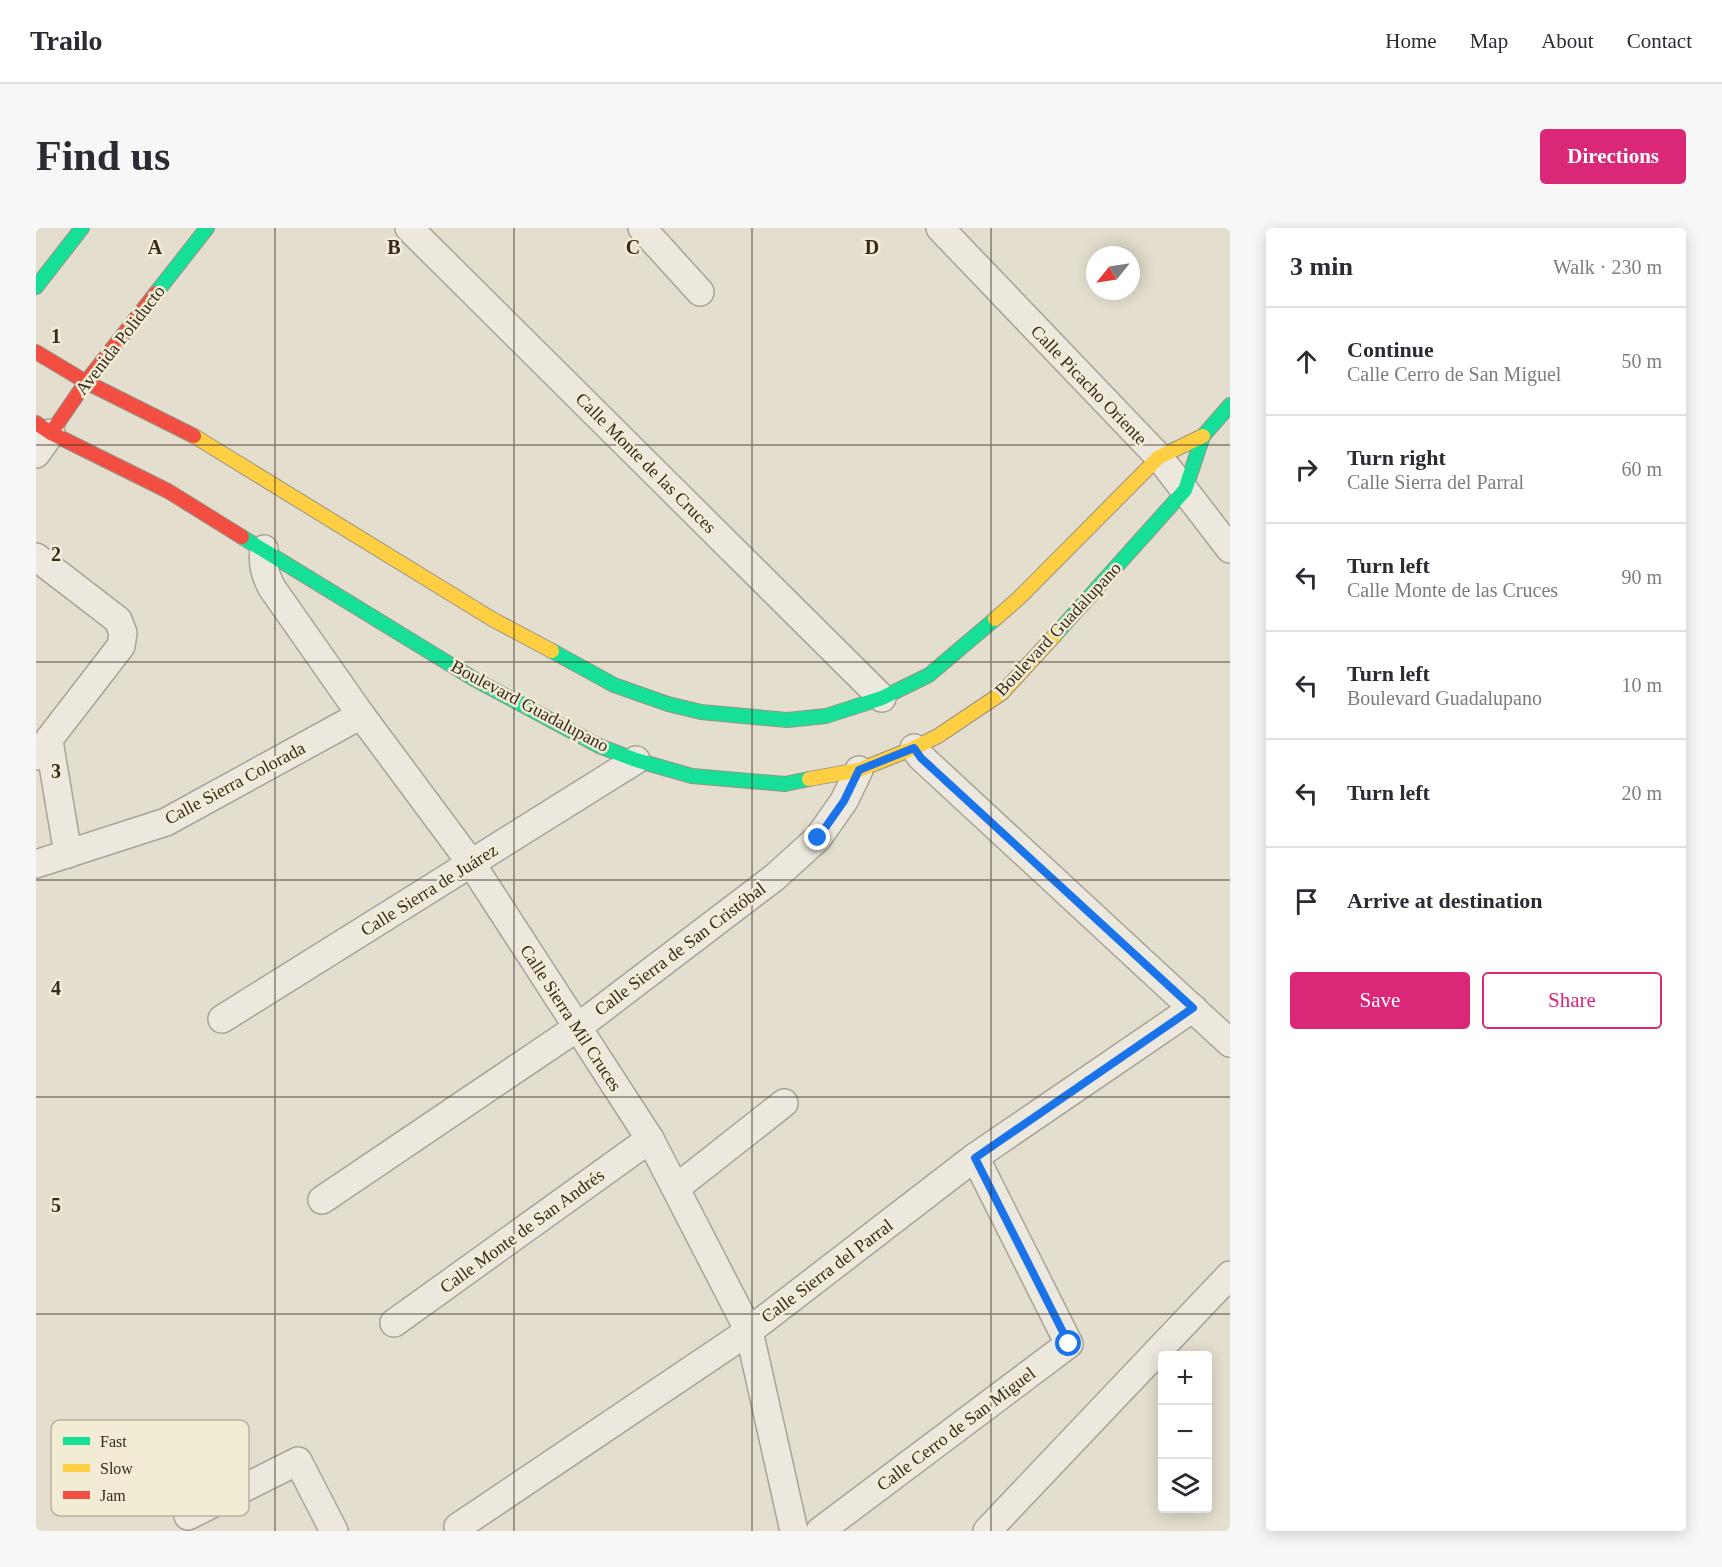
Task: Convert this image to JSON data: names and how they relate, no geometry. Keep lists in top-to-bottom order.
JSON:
{
  "streets": {
    "main road": ["Avenida Poliducto", "Boulevard Guadalupano"],
    "street": [
      "Calle Picacho Oriente",
      "Calle Monte de las Cruces",
      "Calle Sierra Colorada",
      "Calle Sierra de Juárez",
      "Calle Sierra de San Cristóbal",
      "Calle Sierra Mil Cruces",
      "Calle Monte de San Andrés",
      "Calle Sierra del Parral",
      "Calle Cerro de San Miguel"
    ]
  },
  "crossings": [
    ["Avenida Poliducto", "Boulevard Guadalupano"],
    ["Calle Picacho Oriente", "Boulevard Guadalupano"],
    ["Calle Monte de las Cruces", "Boulevard Guadalupano"],
    ["Boulevard Guadalupano", "Calle Sierra de Juárez"],
    ["Boulevard Guadalupano", "Calle Sierra de San Cristóbal"],
    ["Boulevard Guadalupano", "Calle Sierra Mil Cruces"],
    ["Calle Sierra Colorada", "Calle Sierra Mil Cruces"],
    ["Calle Sierra de Juárez", "Calle Sierra Mil Cruces"],
    ["Calle Sierra de San Cristóbal", "Calle Sierra Mil Cruces"],
    ["Calle Sierra Mil Cruces", "Calle Monte de San Andrés"],
    ["Calle Sierra Mil Cruces", "Calle Sierra del Parral"],
    ["Calle Sierra del Parral", "Calle Cerro de San Miguel"]
  ],
  "legend": ["Fast", "Slow", "Jam"],
  "north": "bottom left",
  "page": {
    "header": "Trailo",
    "nav": [
      "Home",
      "Map",
      "About",
      "Contact"
    ],
    "buttons": [
      "Directions",
      ["Save", "Share"]
    ],
    "title": "Find us",
    "heading": ["3 min", "Walk · 230 m"],
    "list": [
      ["Continue", "Calle Cerro de San Miguel", "50 m"],
      ["Turn right", "Calle Sierra del Parral", "60 m"],
      ["Turn left", "Calle Monte de las Cruces", "90 m"],
      ["Turn left", "Boulevard Guadalupano", "10 m"],
      ["Turn left", "20 m"],
      "Arrive at destination"
    ],
    "map_buttons": ["+", "−"]
  },
  "grid": {
    "columns": [
      "A",
      "B",
      "C",
      "D"
    ],
    "rows": [
      "1",
      "2",
      "3",
      "4",
      "5"
    ]
  }
}
